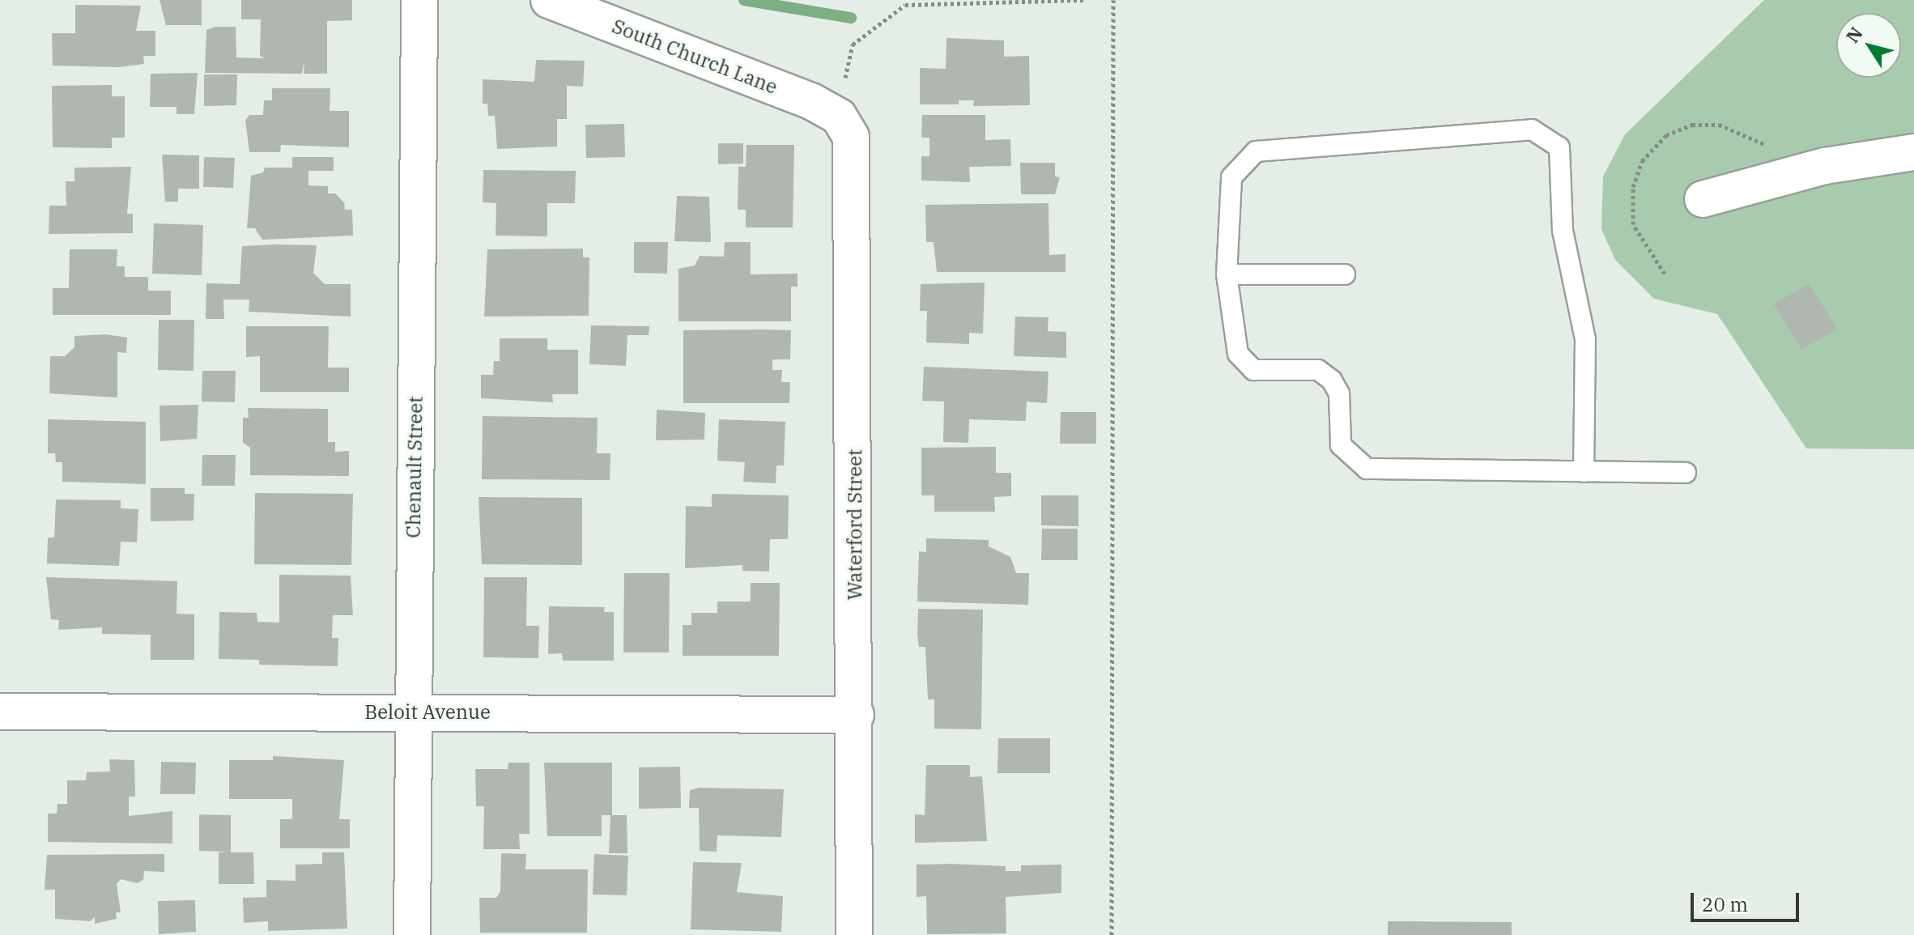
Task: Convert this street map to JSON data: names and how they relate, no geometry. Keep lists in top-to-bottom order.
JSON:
{
  "streets": {
    "street": [
      "South Church Lane",
      "Chenault Street",
      "Waterford Street",
      "Beloit Avenue"
    ]
  },
  "crossings": [
    ["South Church Lane", "Waterford Street"],
    ["Chenault Street", "Beloit Avenue"],
    ["Waterford Street", "Beloit Avenue"]
  ],
  "scale_bar": "20 m",
  "north": "top left"
}
